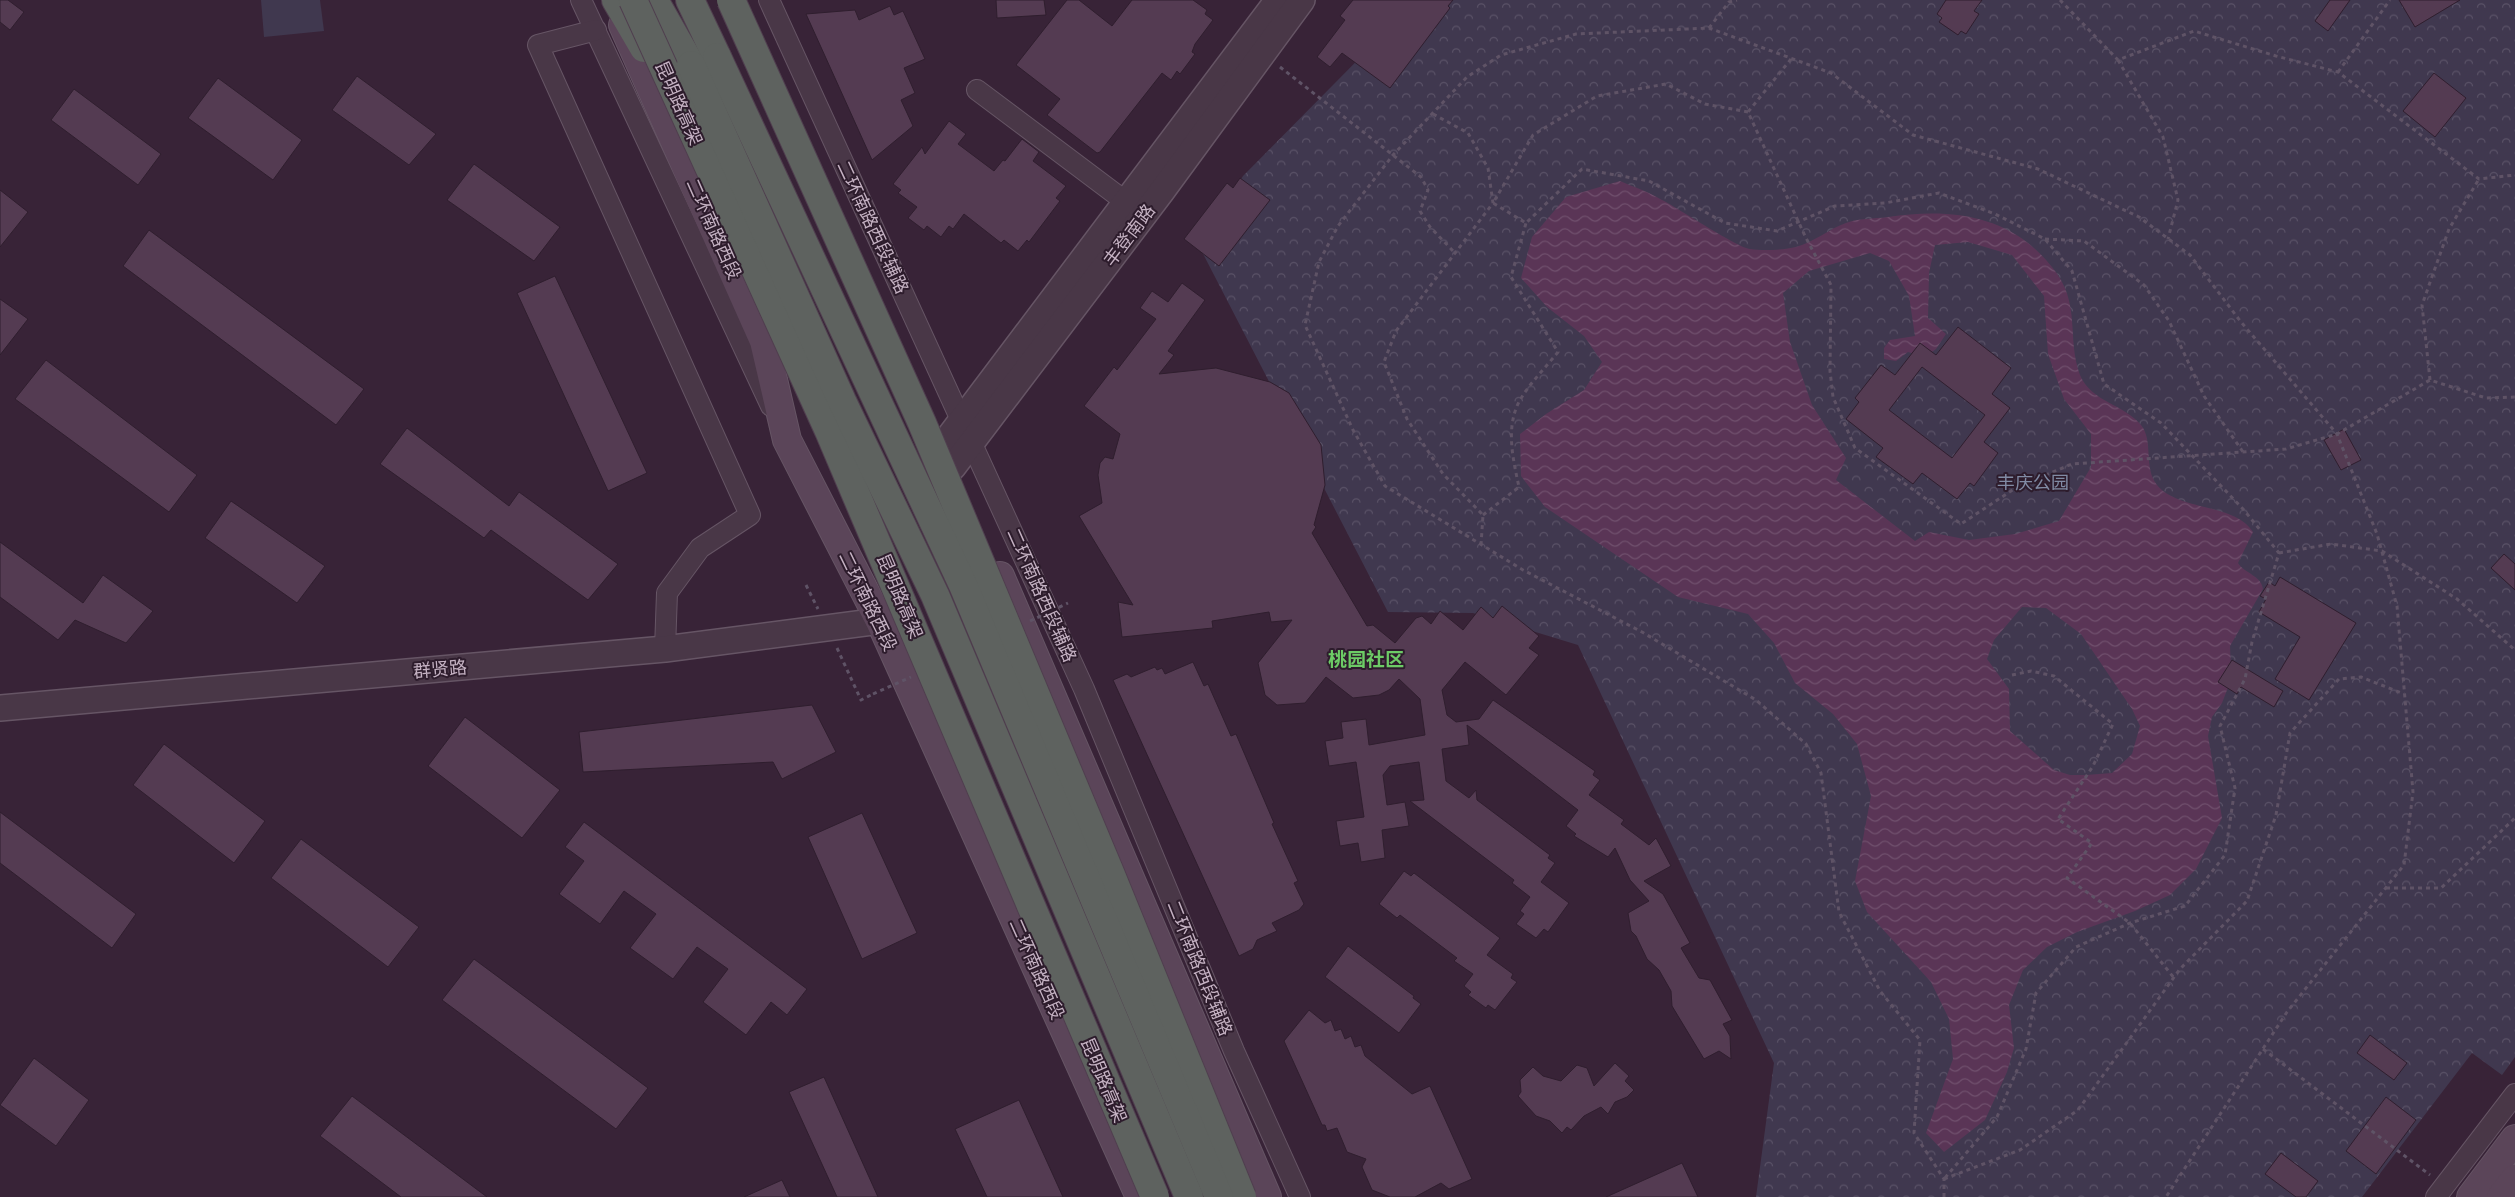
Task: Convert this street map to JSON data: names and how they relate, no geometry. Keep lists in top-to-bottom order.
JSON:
{
  "streets": {
    "highway": ["昆明路高架"],
    "main road": ["二环南路西段"],
    "street": ["二环南路西段辅路", "丰登南路", "群贤路"]
  },
  "crossings": [
    ["二环南路西段辅路", "丰登南路"],
    ["二环南路西段", "群贤路"]
  ],
  "districts": ["桃园社区"],
  "parks": ["丰庆公园"]
}
